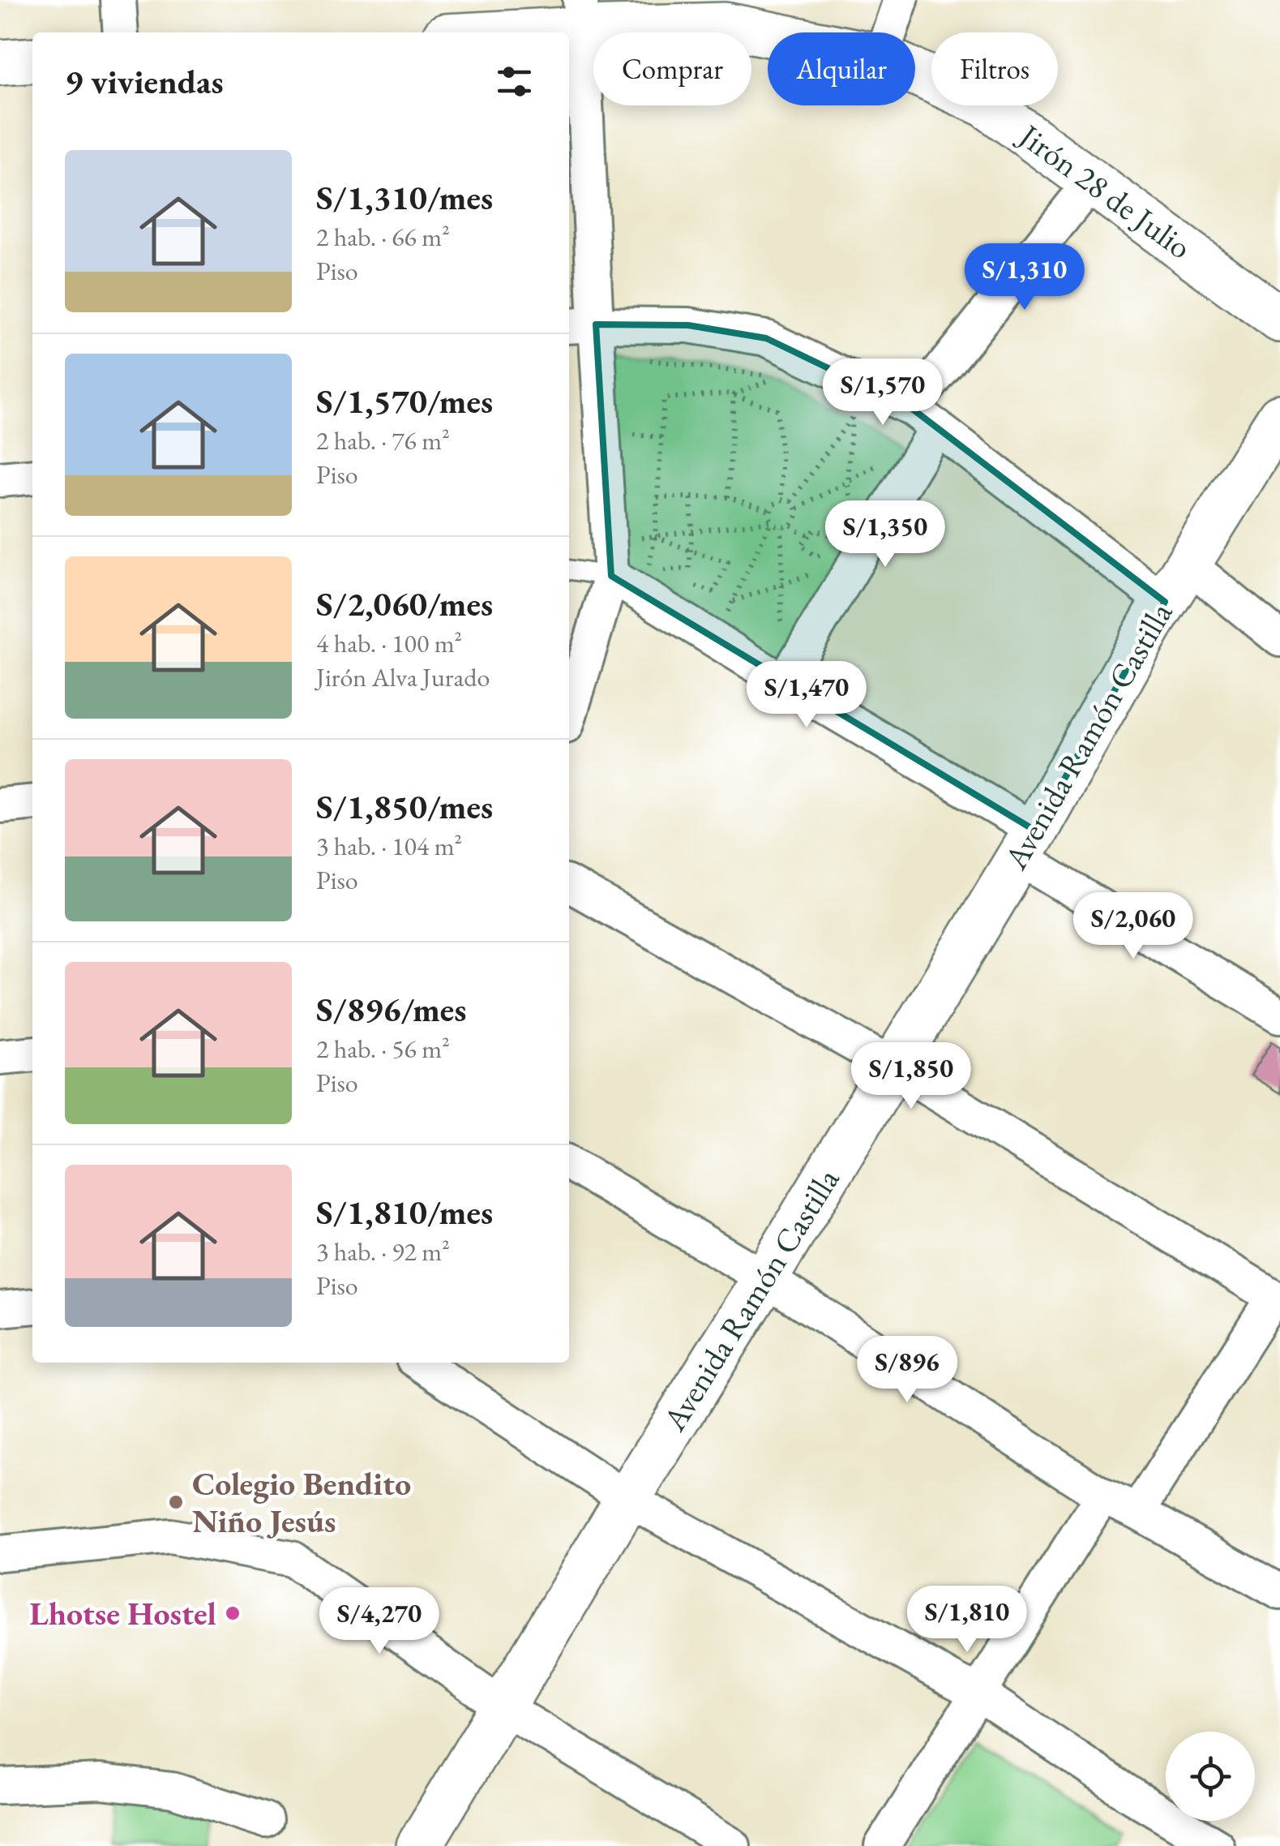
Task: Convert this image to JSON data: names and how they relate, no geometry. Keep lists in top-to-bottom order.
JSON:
{
  "streets": {
    "street": ["Jirón 28 de Julio", "Avenida Ramón Castilla"]
  },
  "places": ["Colegio Bendito Niño Jesús", "Lhotse Hostel"],
  "page": {
    "chip": ["Comprar", "Alquilar", "Filtros"],
    "heading": "9 viviendas",
    "list": [
      {
        "name": "S/1,310/mes",
        "note": "2 hab. · 66 m² · Piso"
      },
      {
        "name": "S/1,570/mes",
        "note": "2 hab. · 76 m² · Piso"
      },
      {
        "name": "S/2,060/mes",
        "note": "4 hab. · 100 m² · Jirón Alva Jurado"
      },
      {
        "name": "S/1,850/mes",
        "note": "3 hab. · 104 m² · Piso"
      },
      {
        "name": "S/896/mes",
        "note": "2 hab. · 56 m² · Piso"
      },
      {
        "name": "S/1,810/mes",
        "note": "3 hab. · 92 m² · Piso"
      }
    ],
    "price": [
      "S/1,310",
      "S/1,570",
      "S/1,350",
      "S/1,470",
      "S/2,060",
      "S/1,850",
      "S/896",
      "S/1,810",
      "S/4,270"
    ]
  }
}
